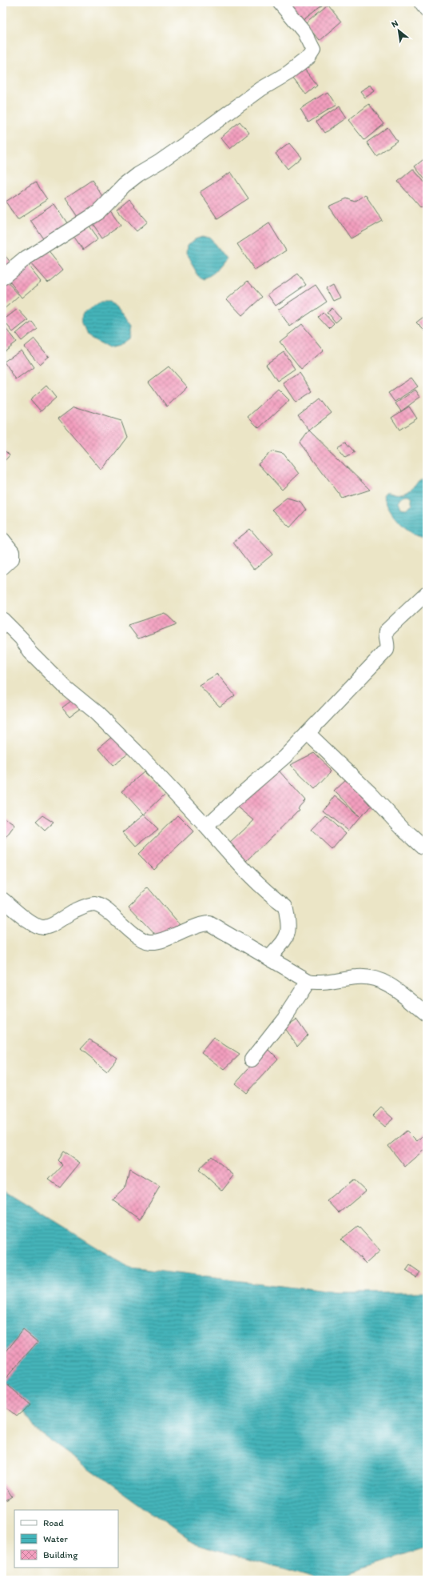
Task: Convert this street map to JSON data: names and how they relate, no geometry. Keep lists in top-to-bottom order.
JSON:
{
  "legend": ["Road", "Water", "Building"],
  "north": "top left"
}
